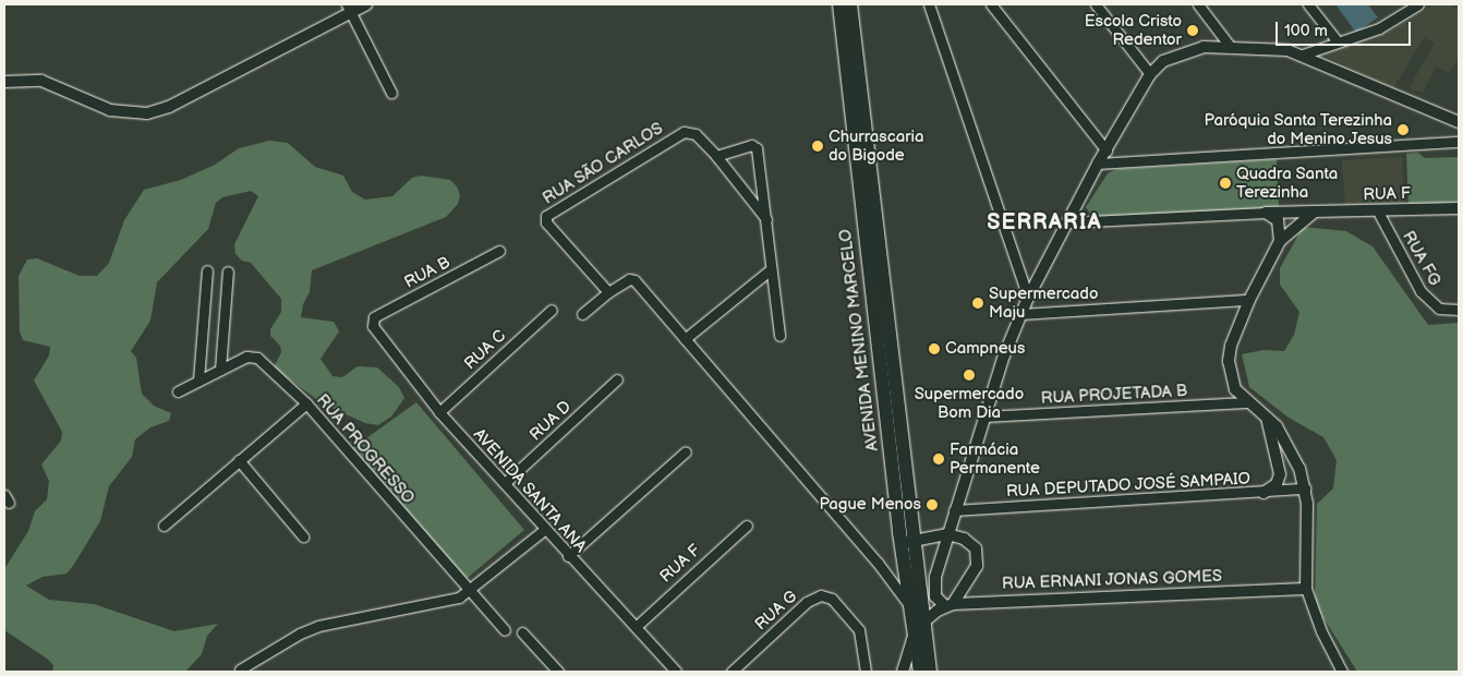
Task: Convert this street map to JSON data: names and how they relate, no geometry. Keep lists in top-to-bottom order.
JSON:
{
  "streets": {
    "main road": ["AVENIDA MENINO MARCELO"],
    "street": [
      "RUA SÃO CARLOS",
      "RUA F",
      "RUA FG",
      "RUA B",
      "RUA C",
      "RUA PROJETADA B",
      "RUA D",
      "RUA PROGRESSO",
      "RUA DEPUTADO JOSÉ SAMPAIO",
      "AVENIDA SANTA ANA",
      "RUA ERNANI JONAS GOMES",
      "RUA G"
    ]
  },
  "crossings": [
    ["RUA F", "RUA FG"],
    ["RUA F", "AVENIDA SANTA ANA"],
    ["RUA B", "AVENIDA SANTA ANA"],
    ["RUA C", "AVENIDA SANTA ANA"],
    ["RUA D", "AVENIDA SANTA ANA"]
  ],
  "districts": ["SERRARIA"],
  "places": [
    "Escola Cristo Redentor",
    "Paróquia Santa Terezinha do Menino Jesus",
    "Churrascaria do Bigode",
    "Quadra Santa Terezinha",
    "Supermercado Maju",
    "Campneus",
    "Supermercado Bom Dia",
    "Farmácia Permanente",
    "Pague Menos"
  ],
  "scale_bar": "100 m"
}
